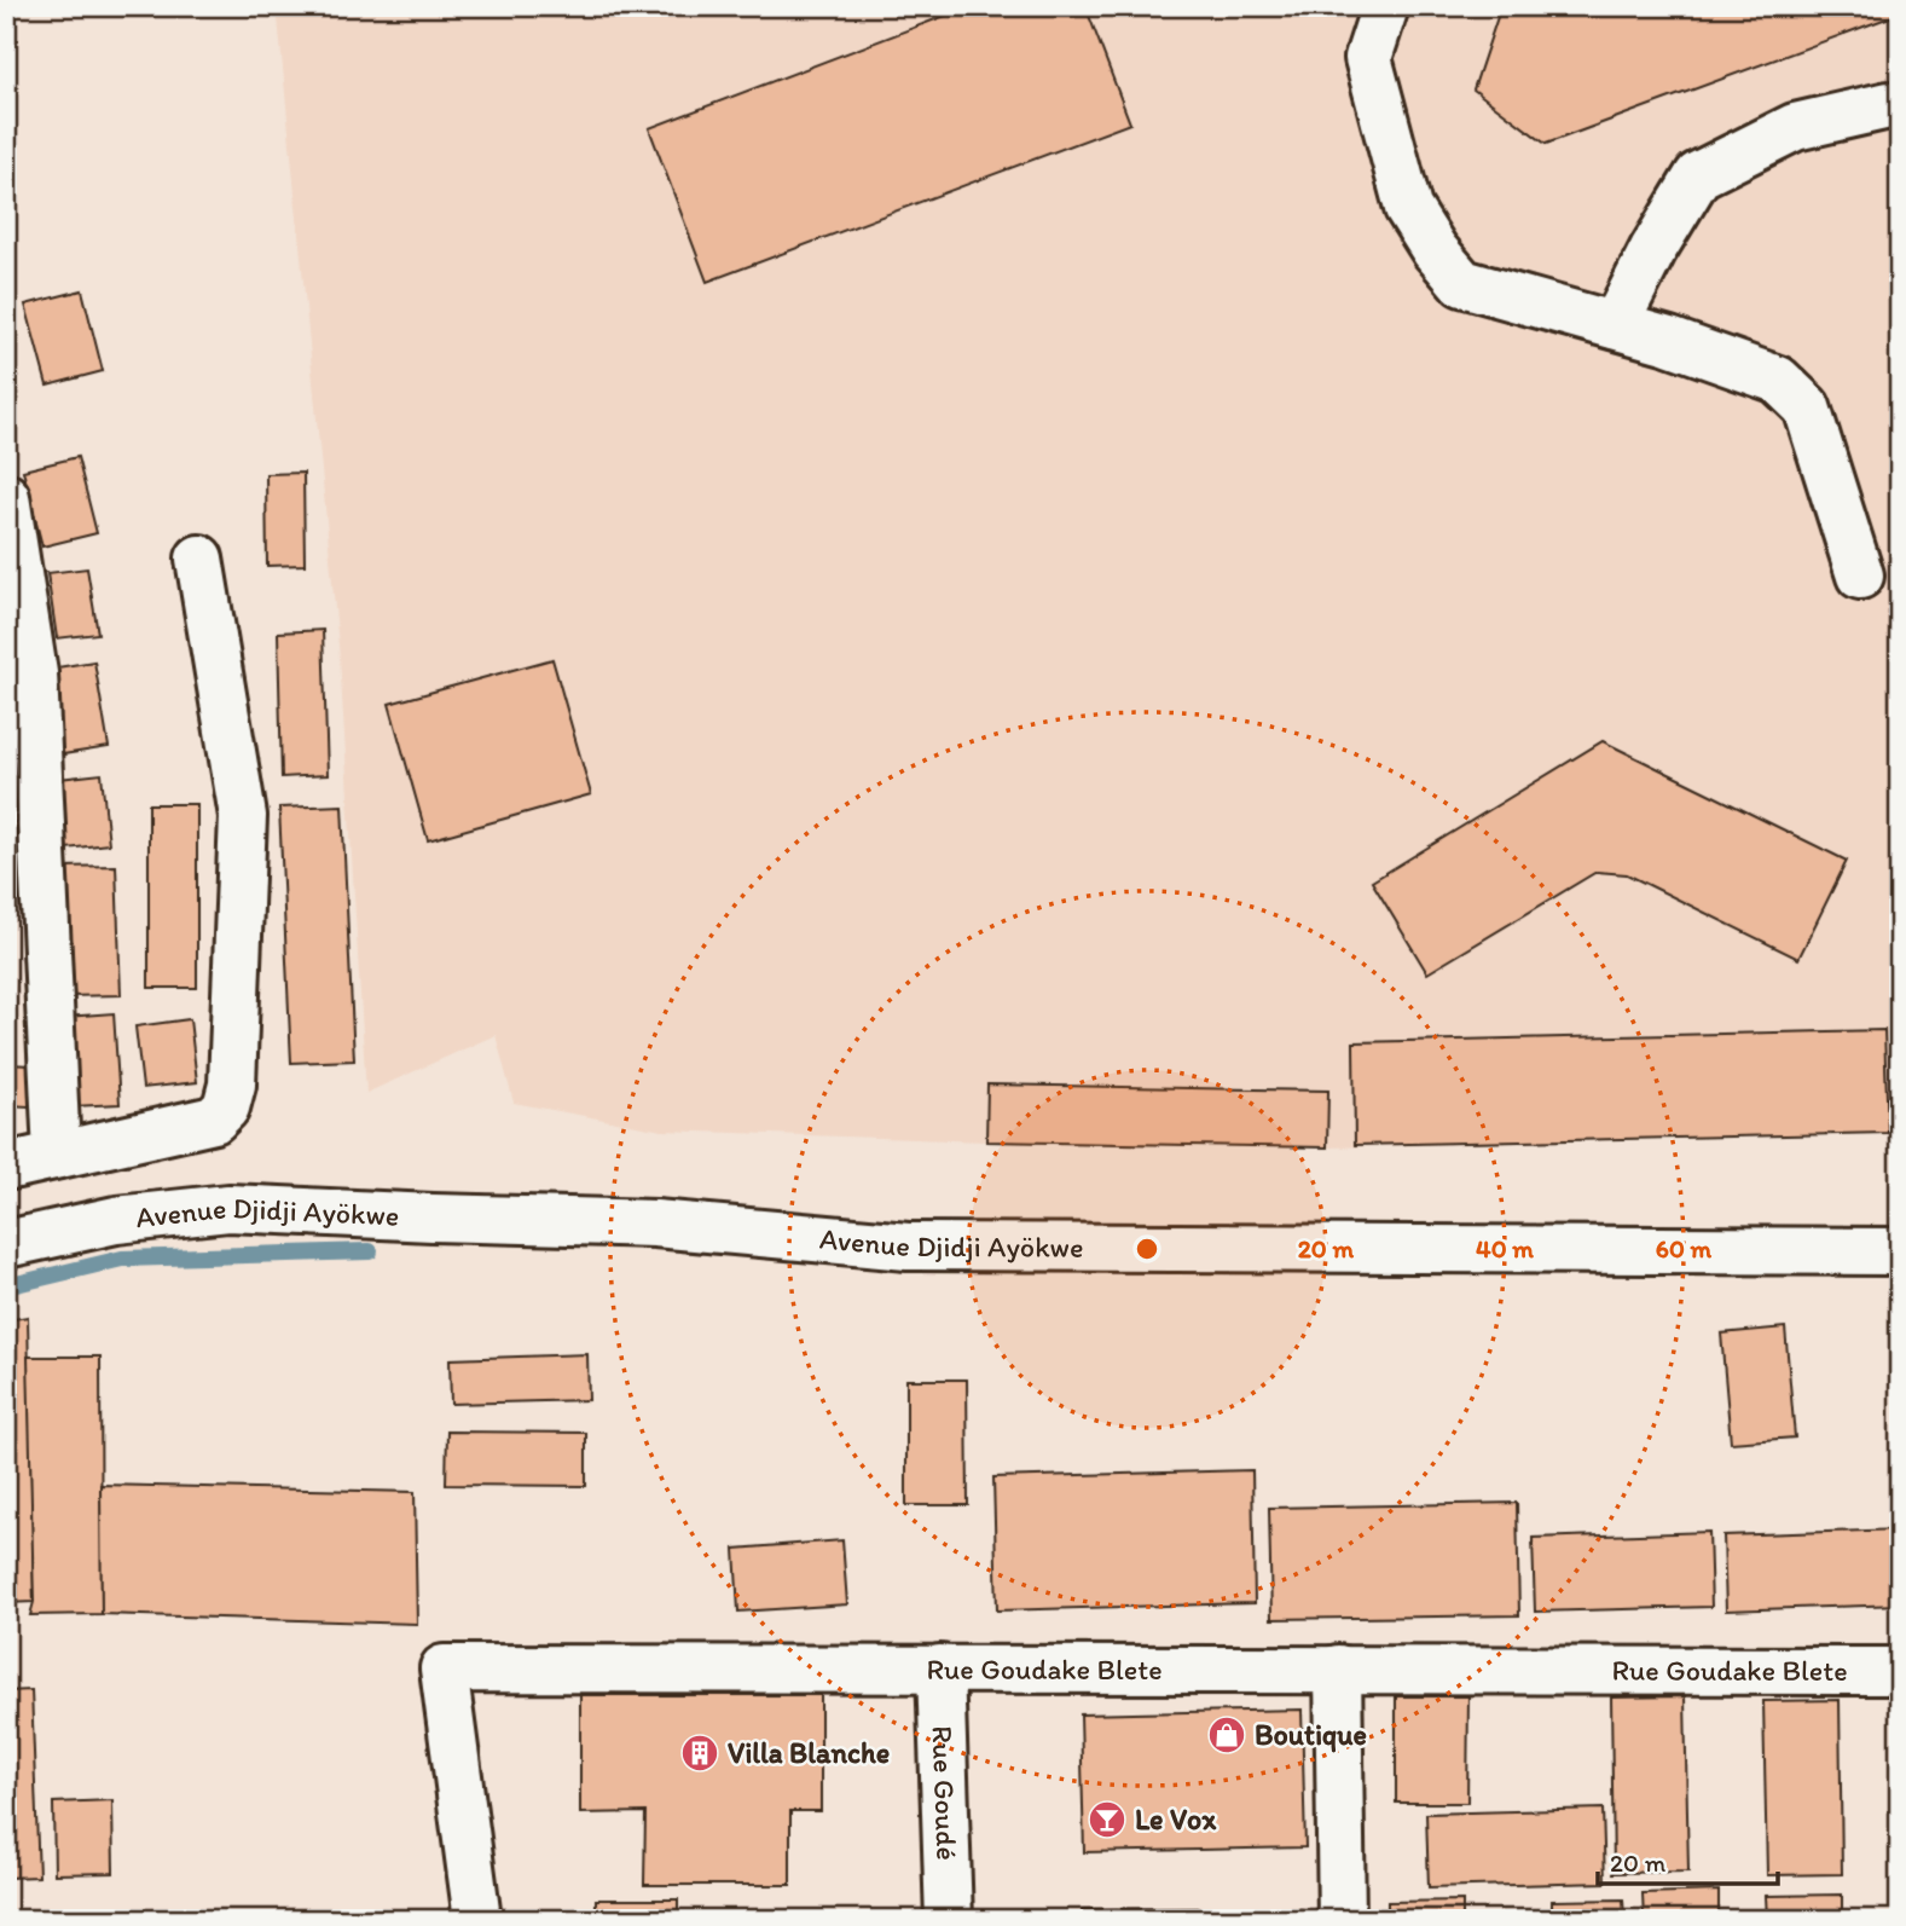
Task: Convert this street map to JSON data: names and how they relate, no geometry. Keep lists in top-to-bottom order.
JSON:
{
  "streets": {
    "street": ["Avenue Djidji Ayökwe", "Rue Goudake Blete", "Rue Goudé"]
  },
  "crossings": [
    ["Rue Goudake Blete", "Rue Goudé"]
  ],
  "places": {
    "shop": ["Boutique"],
    "building": ["Villa Blanche"],
    "bar": ["Le Vox"]
  },
  "scale_bar": "20 m",
  "rings": ["20 m", "40 m", "60 m"]
}
